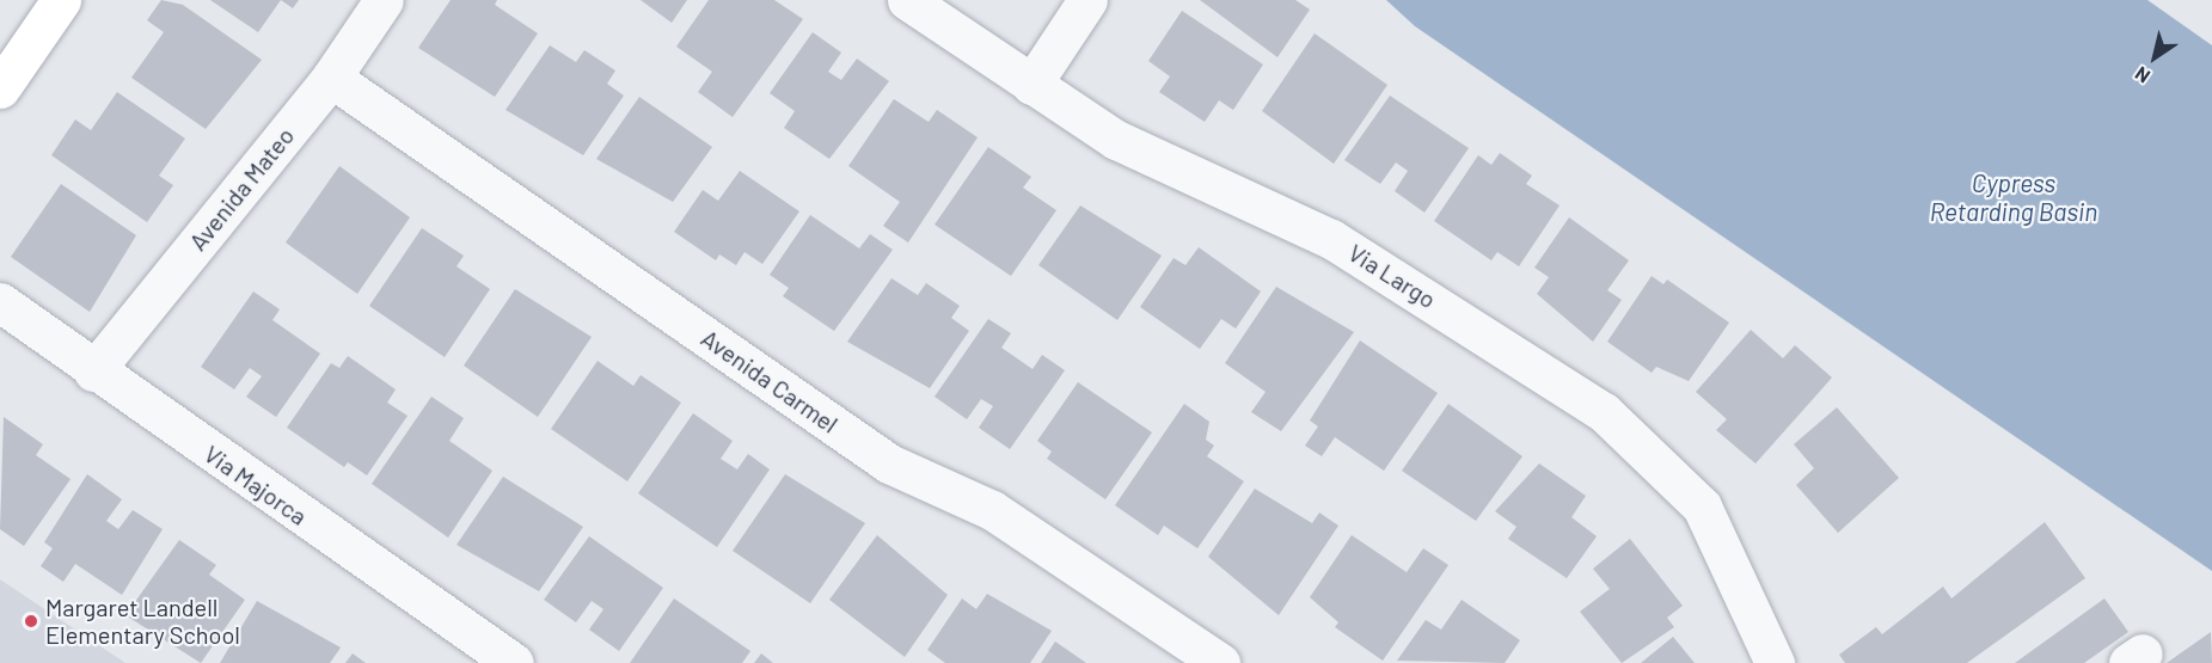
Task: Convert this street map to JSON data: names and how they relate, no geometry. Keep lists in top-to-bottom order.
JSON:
{
  "streets": {
    "street": [
      "Avenida Mateo",
      "Via Largo",
      "Avenida Carmel",
      "Via Majorca"
    ]
  },
  "crossings": [
    ["Avenida Mateo", "Avenida Carmel"],
    ["Avenida Mateo", "Via Majorca"]
  ],
  "water": ["Cypress Retarding Basin"],
  "places": ["Margaret Landell Elementary School"],
  "north": "bottom left"
}
